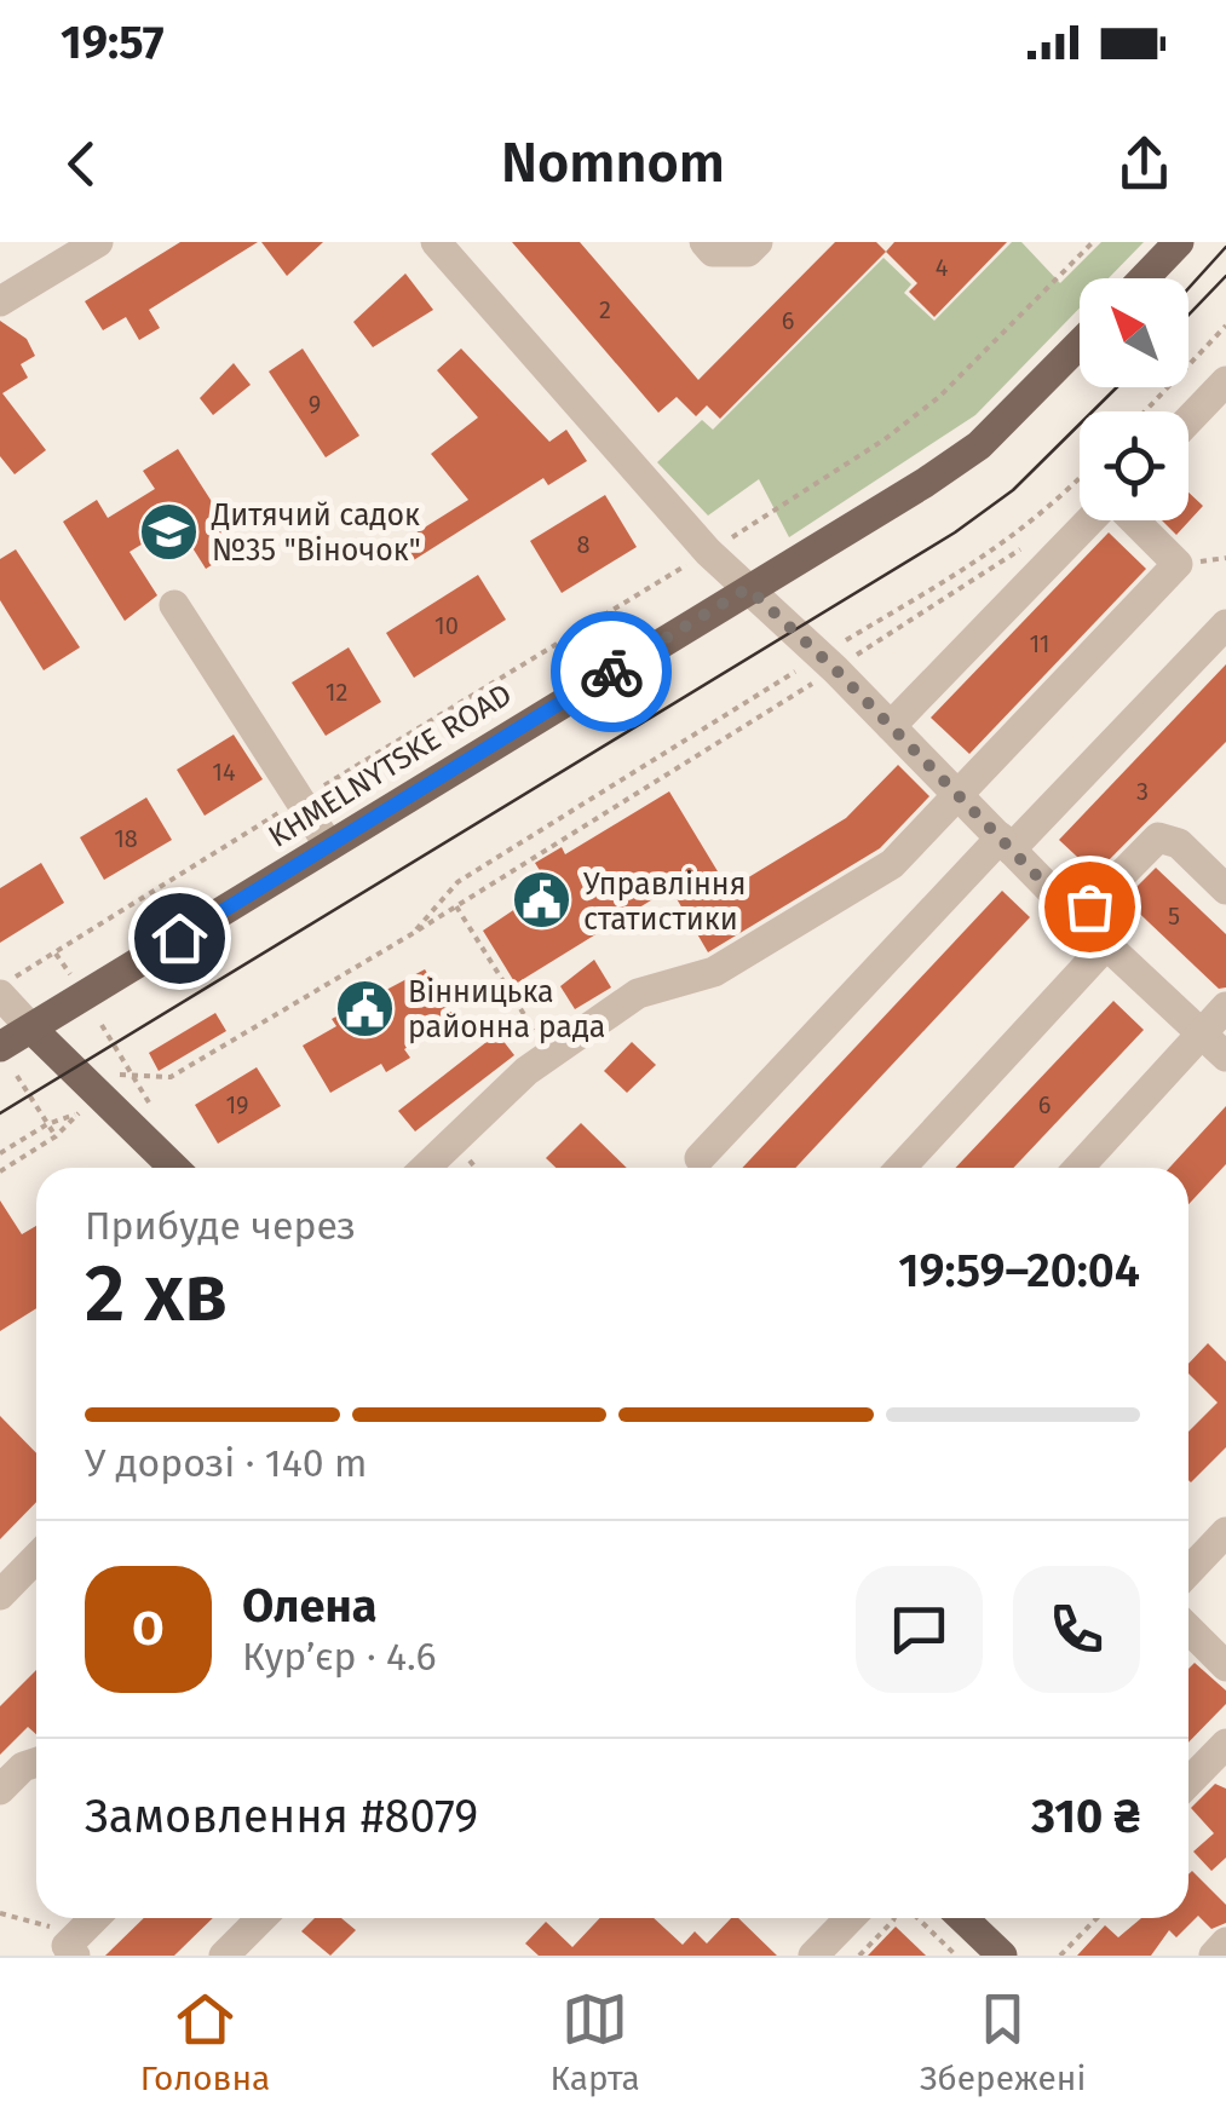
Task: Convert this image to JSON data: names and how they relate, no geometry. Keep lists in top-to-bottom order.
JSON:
{
  "streets": {
    "main road": ["KHMELNYTSKE ROAD"]
  },
  "places": {
    "school or university": ["Дитячий садок №35 \"Віночок\""],
    "public building": ["Управління статистики", "Вінницька районна рада"]
  },
  "house_numbers": [
    "4",
    "2",
    "6",
    "9",
    "8",
    "10",
    "11",
    "12",
    "14",
    "3",
    "18",
    "5",
    "19",
    "6"
  ],
  "north": "top left",
  "page": {
    "status": "19:57",
    "header": "Nomnom",
    "heading": ["2 хв", "Прибуде через", "19:59–20:04"],
    "panel": [
      "Олена",
      "Кур’єр · 4.6",
      "Замовлення #8079",
      "310 ₴"
    ],
    "bar": "У дорозі · 140 m",
    "round": "О",
    "tabs": ["Головна", "Карта", "Збережені"]
  }
}
